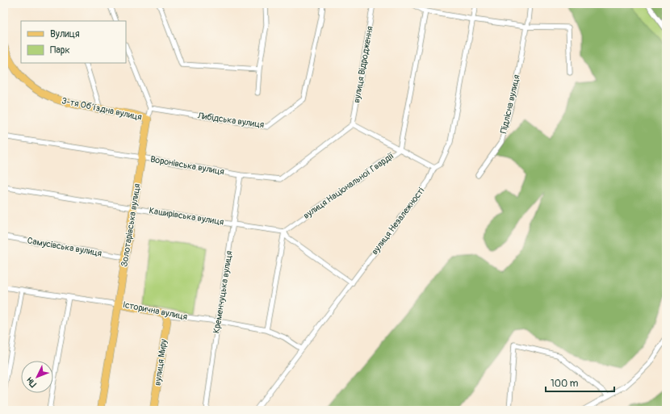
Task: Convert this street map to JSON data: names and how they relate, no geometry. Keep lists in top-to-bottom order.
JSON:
{
  "streets": {
    "main road": [
      "3-тя Обʼїздна вулиця",
      "Золотарівська вулиця",
      "Історична вулиця",
      "вулиця Миру"
    ],
    "street": [
      "вулиця Відродження",
      "Підлісна вулиця",
      "Либідська вулиця",
      "Воронівська вулиця",
      "вулиця Національної Гвардії",
      "Каширівська вулиця",
      "вулиця Незалежності",
      "Самусівська вулиця",
      "Кременчуцька вулиця"
    ]
  },
  "crossings": [
    ["вулиця Відродження", "Воронівська вулиця"],
    ["3-тя Обʼїздна вулиця", "Золотарівська вулиця"],
    ["Либідська вулиця", "Золотарівська вулиця"],
    ["Воронівська вулиця", "Золотарівська вулиця"],
    ["Воронівська вулиця", "Кременчуцька вулиця"],
    ["вулиця Національної Гвардії", "Каширівська вулиця"],
    ["Каширівська вулиця", "Золотарівська вулиця"],
    ["Каширівська вулиця", "Кременчуцька вулиця"],
    ["вулиця Незалежності", "Історична вулиця"],
    ["Золотарівська вулиця", "Самусівська вулиця"],
    ["Золотарівська вулиця", "Історична вулиця"],
    ["Кременчуцька вулиця", "Історична вулиця"],
    ["Історична вулиця", "вулиця Миру"]
  ],
  "legend": ["Вулиця", "Парк"],
  "scale_bar": "100 m",
  "north": "bottom left"
}
